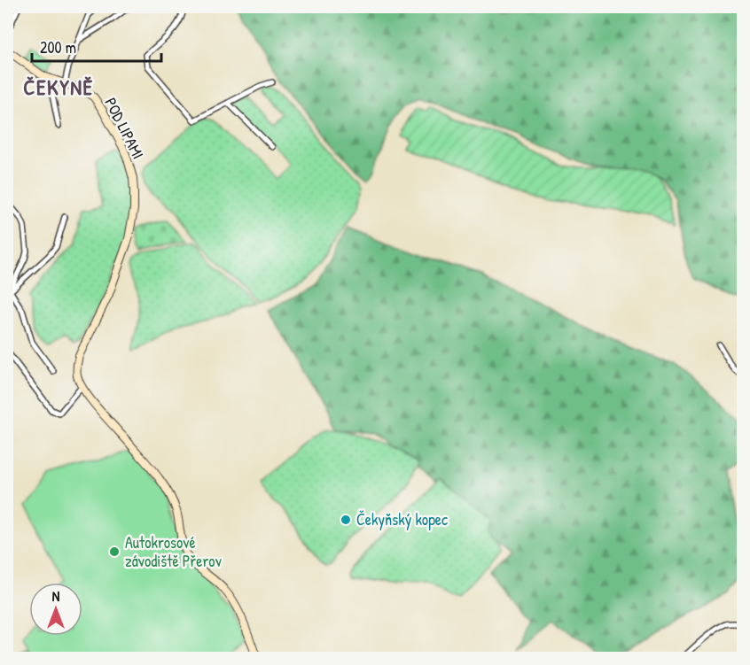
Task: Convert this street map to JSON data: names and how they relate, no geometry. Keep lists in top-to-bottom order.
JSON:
{
  "streets": {
    "main road": ["POD LIPAMI"]
  },
  "districts": ["ČEKYNĚ"],
  "places": ["Čekyňský kopec", "Autokrosové závodiště Přerov"],
  "scale_bar": "200 m",
  "north": "top"
}
